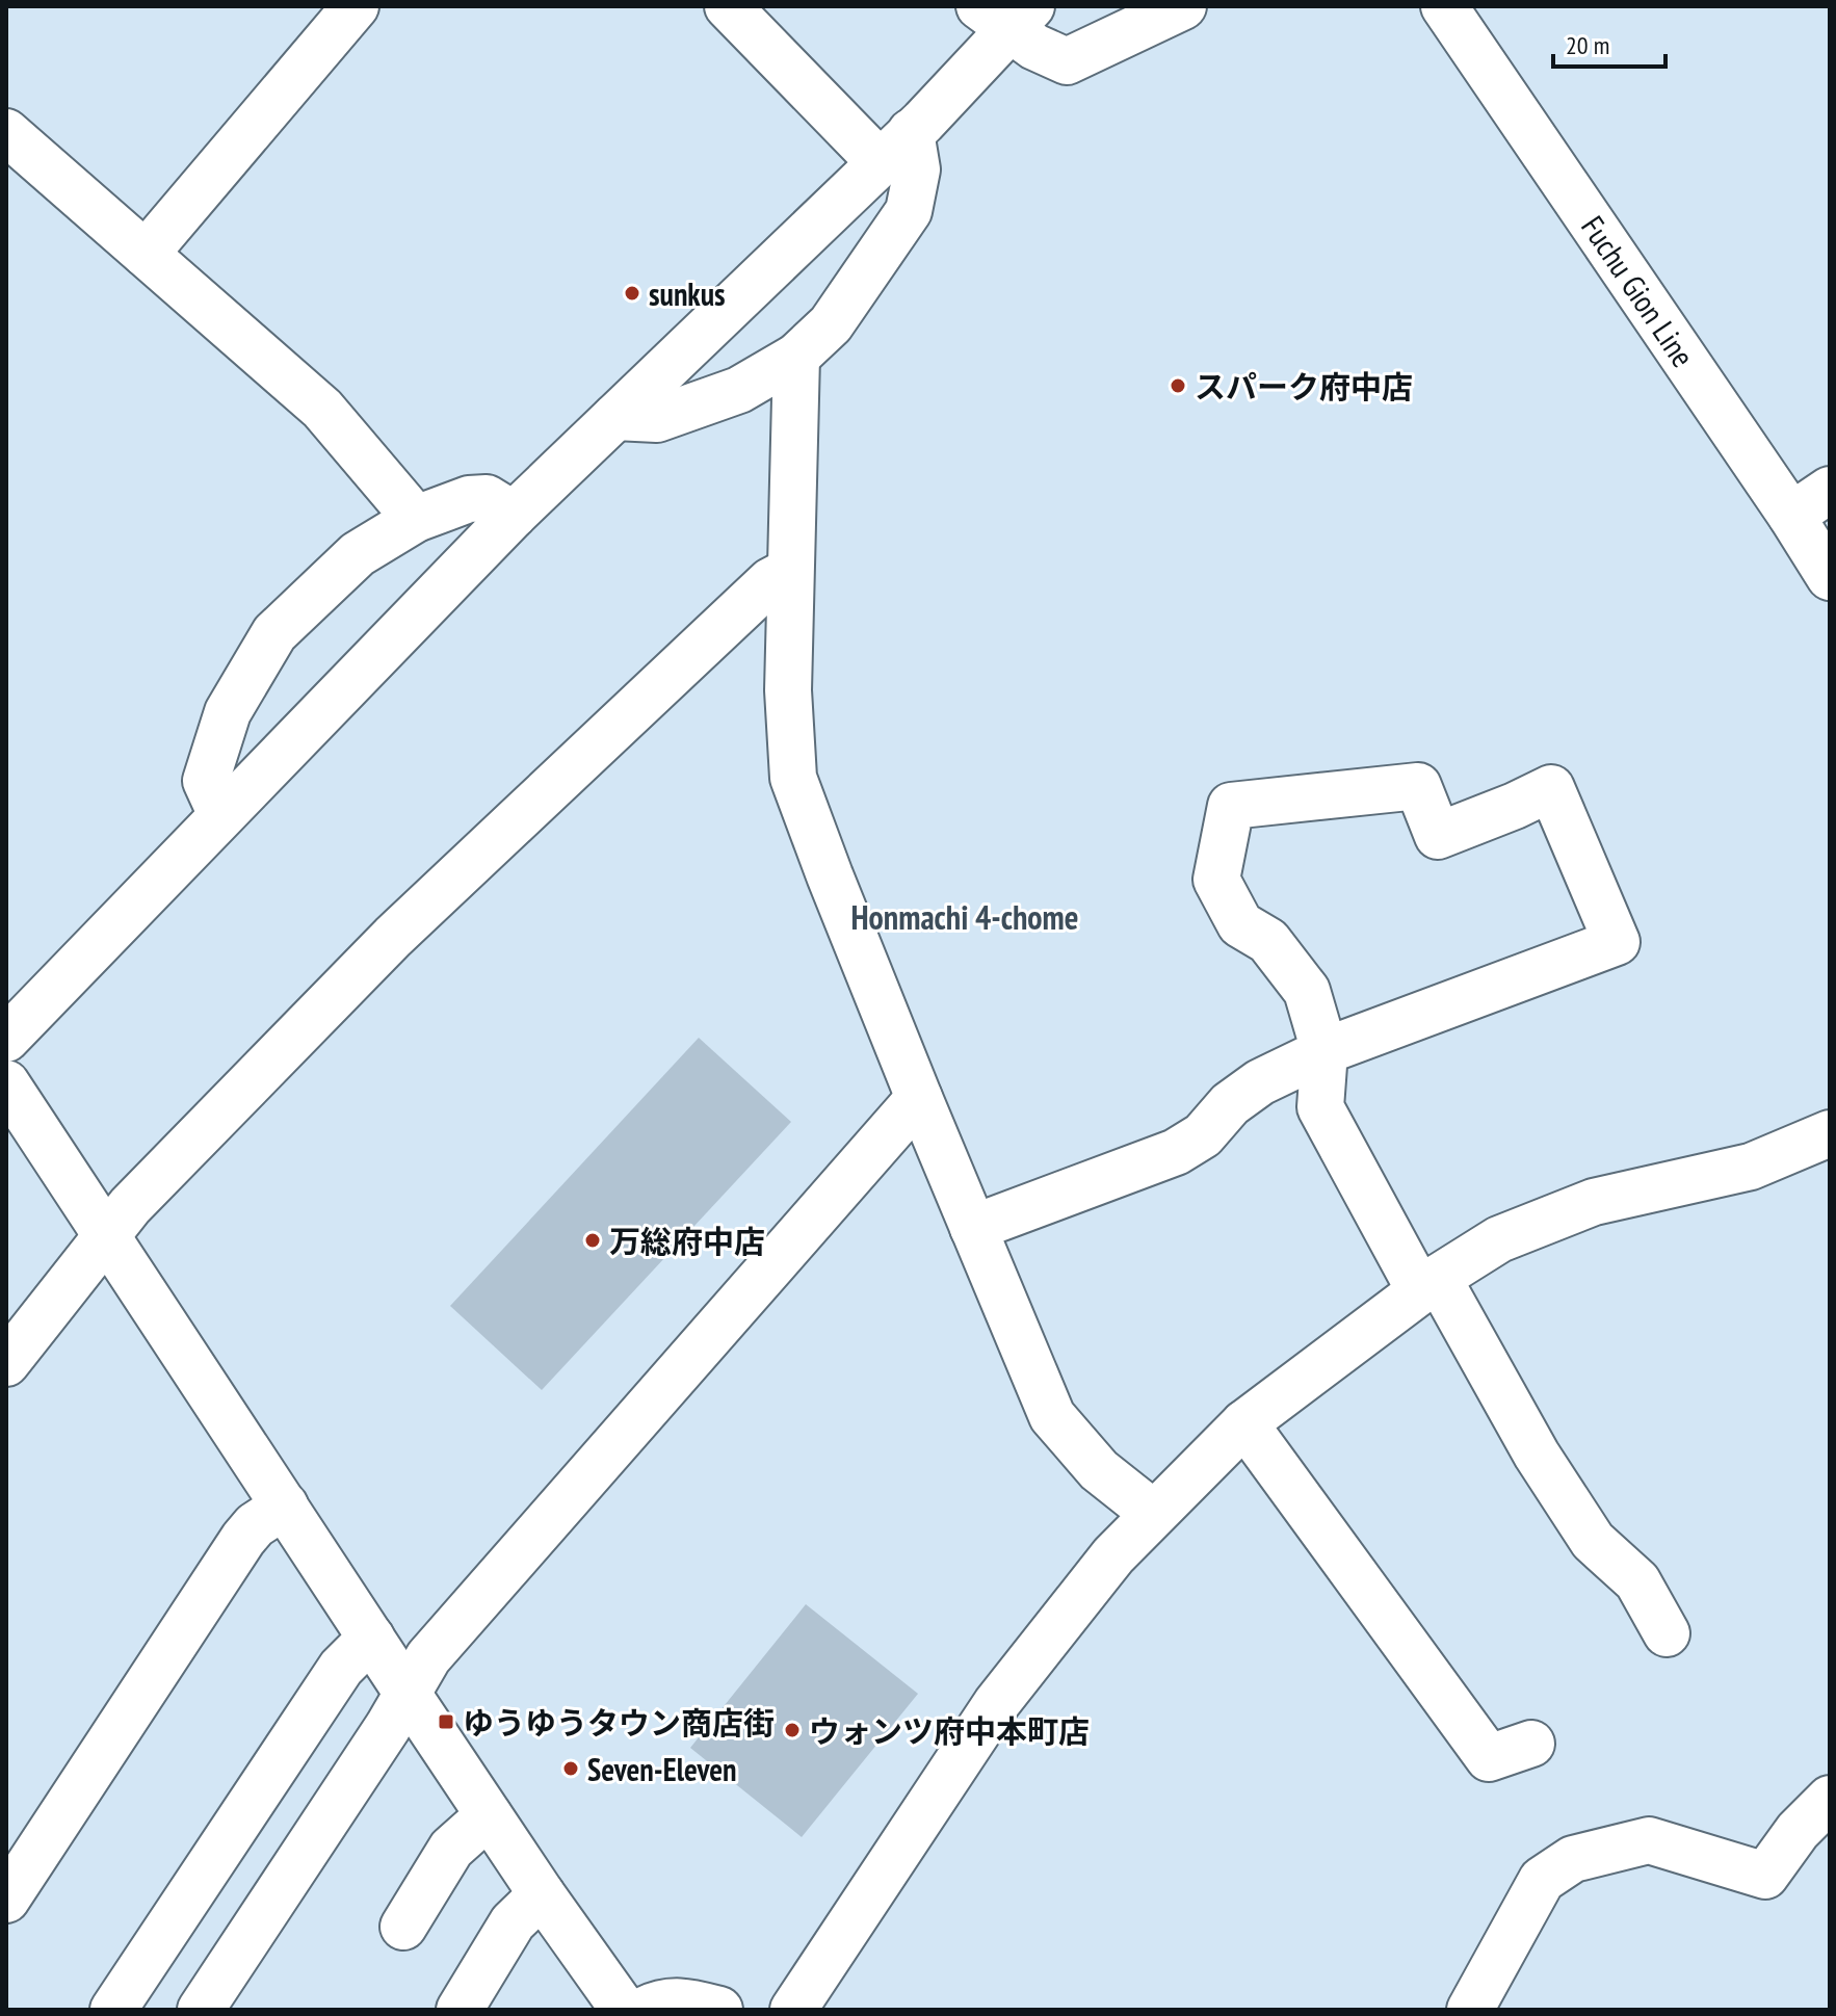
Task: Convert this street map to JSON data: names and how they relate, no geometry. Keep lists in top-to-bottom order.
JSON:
{
  "streets": {
    "street": ["Fuchu Gion Line"]
  },
  "districts": ["Honmachi 4-chome"],
  "places": {
    "other": [
      "sunkus",
      "スパーク府中店",
      "万総府中店",
      "ウォンツ府中本町店",
      "Seven-Eleven"
    ],
    "transit": ["ゆうゆうタウン商店街"]
  },
  "scale_bar": "20 m"
}
